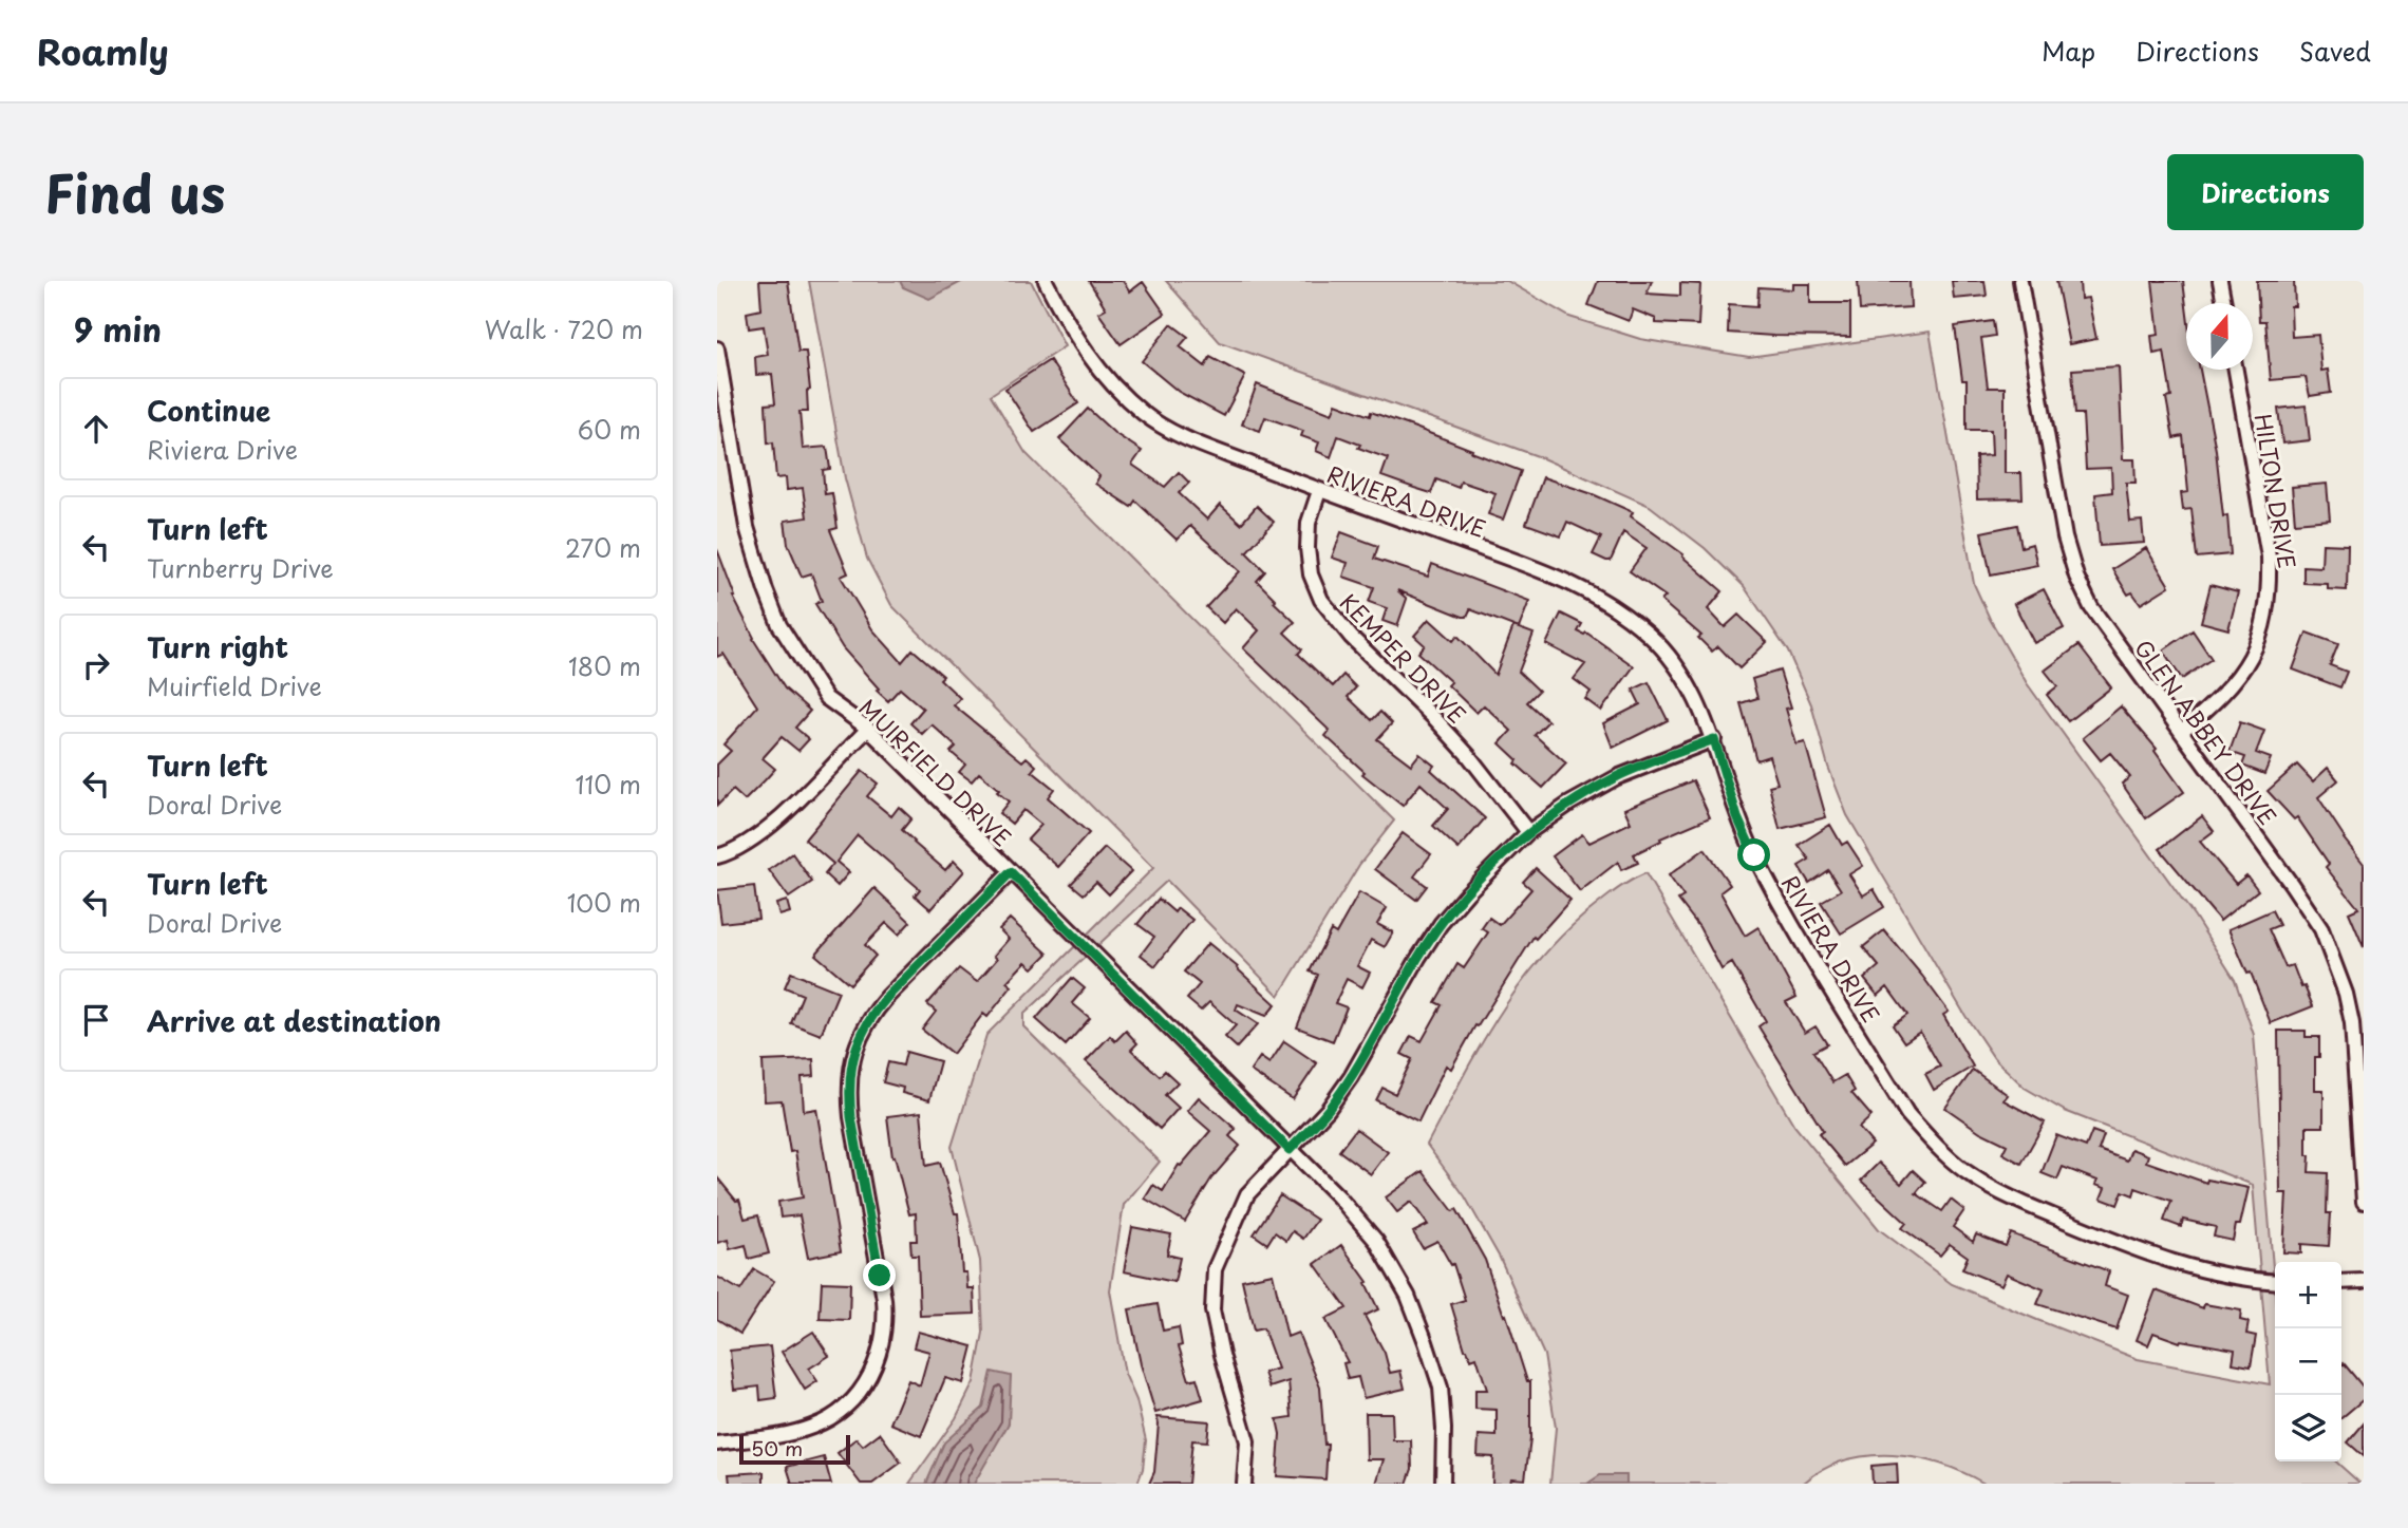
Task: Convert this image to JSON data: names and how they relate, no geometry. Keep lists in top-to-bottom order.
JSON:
{
  "streets": {
    "street": [
      "HILTON DRIVE",
      "RIVIERA DRIVE",
      "KEMPER DRIVE",
      "GLEN ABBEY DRIVE",
      "MUIRFIELD DRIVE"
    ]
  },
  "crossings": [
    ["HILTON DRIVE", "GLEN ABBEY DRIVE"],
    ["RIVIERA DRIVE", "KEMPER DRIVE"]
  ],
  "scale_bar": "50 m",
  "north": "top",
  "page": {
    "header": "Roamly",
    "nav": ["Map", "Directions", "Saved"],
    "title": "Find us",
    "buttons": "Directions",
    "heading": ["9 min", "Walk · 720 m"],
    "list": [
      ["Continue", "Riviera Drive", "60 m"],
      ["Turn left", "Turnberry Drive", "270 m"],
      ["Turn right", "Muirfield Drive", "180 m"],
      ["Turn left", "Doral Drive", "110 m"],
      ["Turn left", "Doral Drive", "100 m"],
      "Arrive at destination"
    ],
    "map_buttons": ["+", "−"],
    "scale": "50 m"
  }
}
